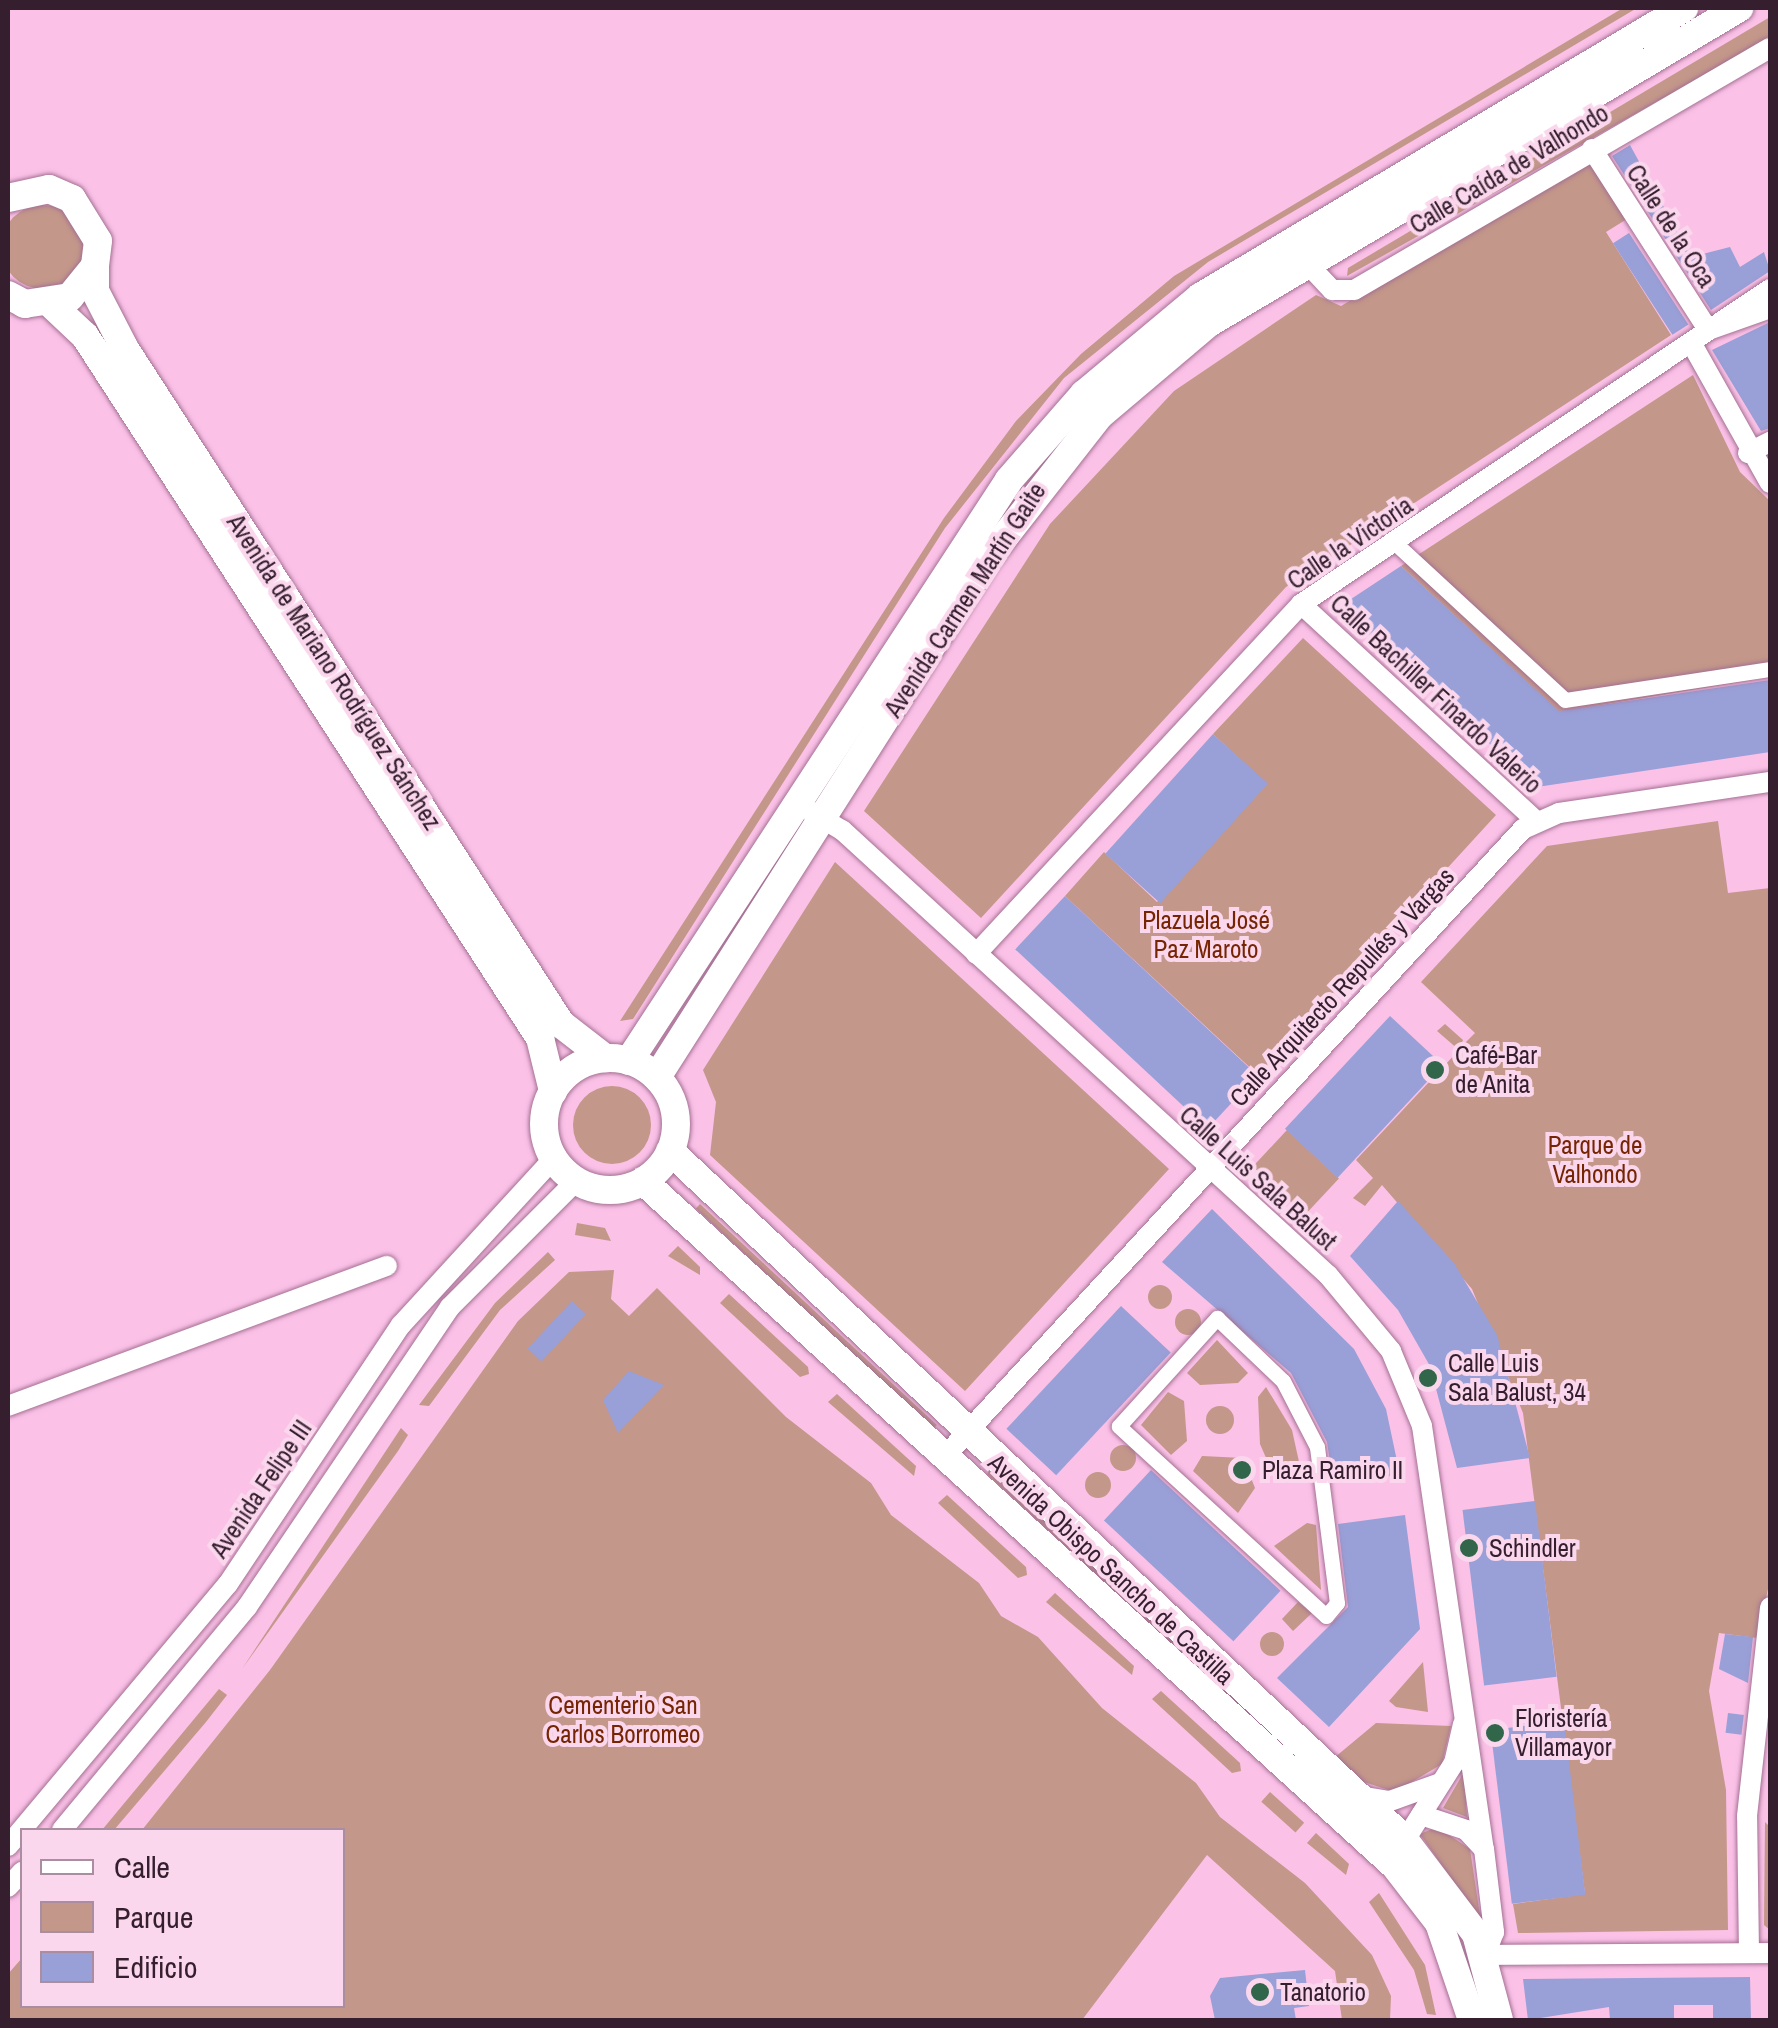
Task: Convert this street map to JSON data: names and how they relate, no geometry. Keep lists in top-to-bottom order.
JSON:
{
  "streets": {
    "main road": ["Avenida Carmen Martín Gaite", "Avenida de Mariano Rodríguez Sánchez", "Avenida Obispo Sancho de Castilla"],
    "street": [
      "Calle Caída de Valhondo",
      "Calle de la Oca",
      "Calle la Victoria",
      "Calle Bachiller Finardo Valerio",
      "Calle Arquitecto Repullés y Vargas",
      "Calle Luis Sala Balust",
      "Avenida Felipe III"
    ]
  },
  "crossings": [
    ["Calle Caída de Valhondo", "Calle de la Oca"],
    ["Calle Caída de Valhondo", "Avenida Carmen Martín Gaite"],
    ["Calle de la Oca", "Calle la Victoria"],
    ["Calle la Victoria", "Calle Bachiller Finardo Valerio"],
    ["Calle la Victoria", "Calle Luis Sala Balust"],
    ["Avenida Carmen Martín Gaite", "Avenida de Mariano Rodríguez Sánchez"],
    ["Avenida Carmen Martín Gaite", "Calle Luis Sala Balust"],
    ["Avenida Carmen Martín Gaite", "Avenida Felipe III"],
    ["Avenida Carmen Martín Gaite", "Avenida Obispo Sancho de Castilla"],
    ["Avenida de Mariano Rodríguez Sánchez", "Avenida Felipe III"],
    ["Avenida de Mariano Rodríguez Sánchez", "Avenida Obispo Sancho de Castilla"],
    ["Calle Bachiller Finardo Valerio", "Calle Arquitecto Repullés y Vargas"],
    ["Calle Arquitecto Repullés y Vargas", "Calle Luis Sala Balust"],
    ["Calle Arquitecto Repullés y Vargas", "Avenida Obispo Sancho de Castilla"],
    ["Calle Luis Sala Balust", "Avenida Obispo Sancho de Castilla"],
    ["Avenida Felipe III", "Avenida Obispo Sancho de Castilla"]
  ],
  "parks": ["Plazuela José Paz Maroto", "Parque de Valhondo", "Cementerio San Carlos Borromeo"],
  "places": [
    "Café-Bar de Anita",
    "Calle Luis Sala Balust, 34",
    "Plaza Ramiro II",
    "Schindler",
    "Floristería Villamayor",
    "Tanatorio"
  ],
  "legend": ["Calle", "Parque", "Edificio"]
}
